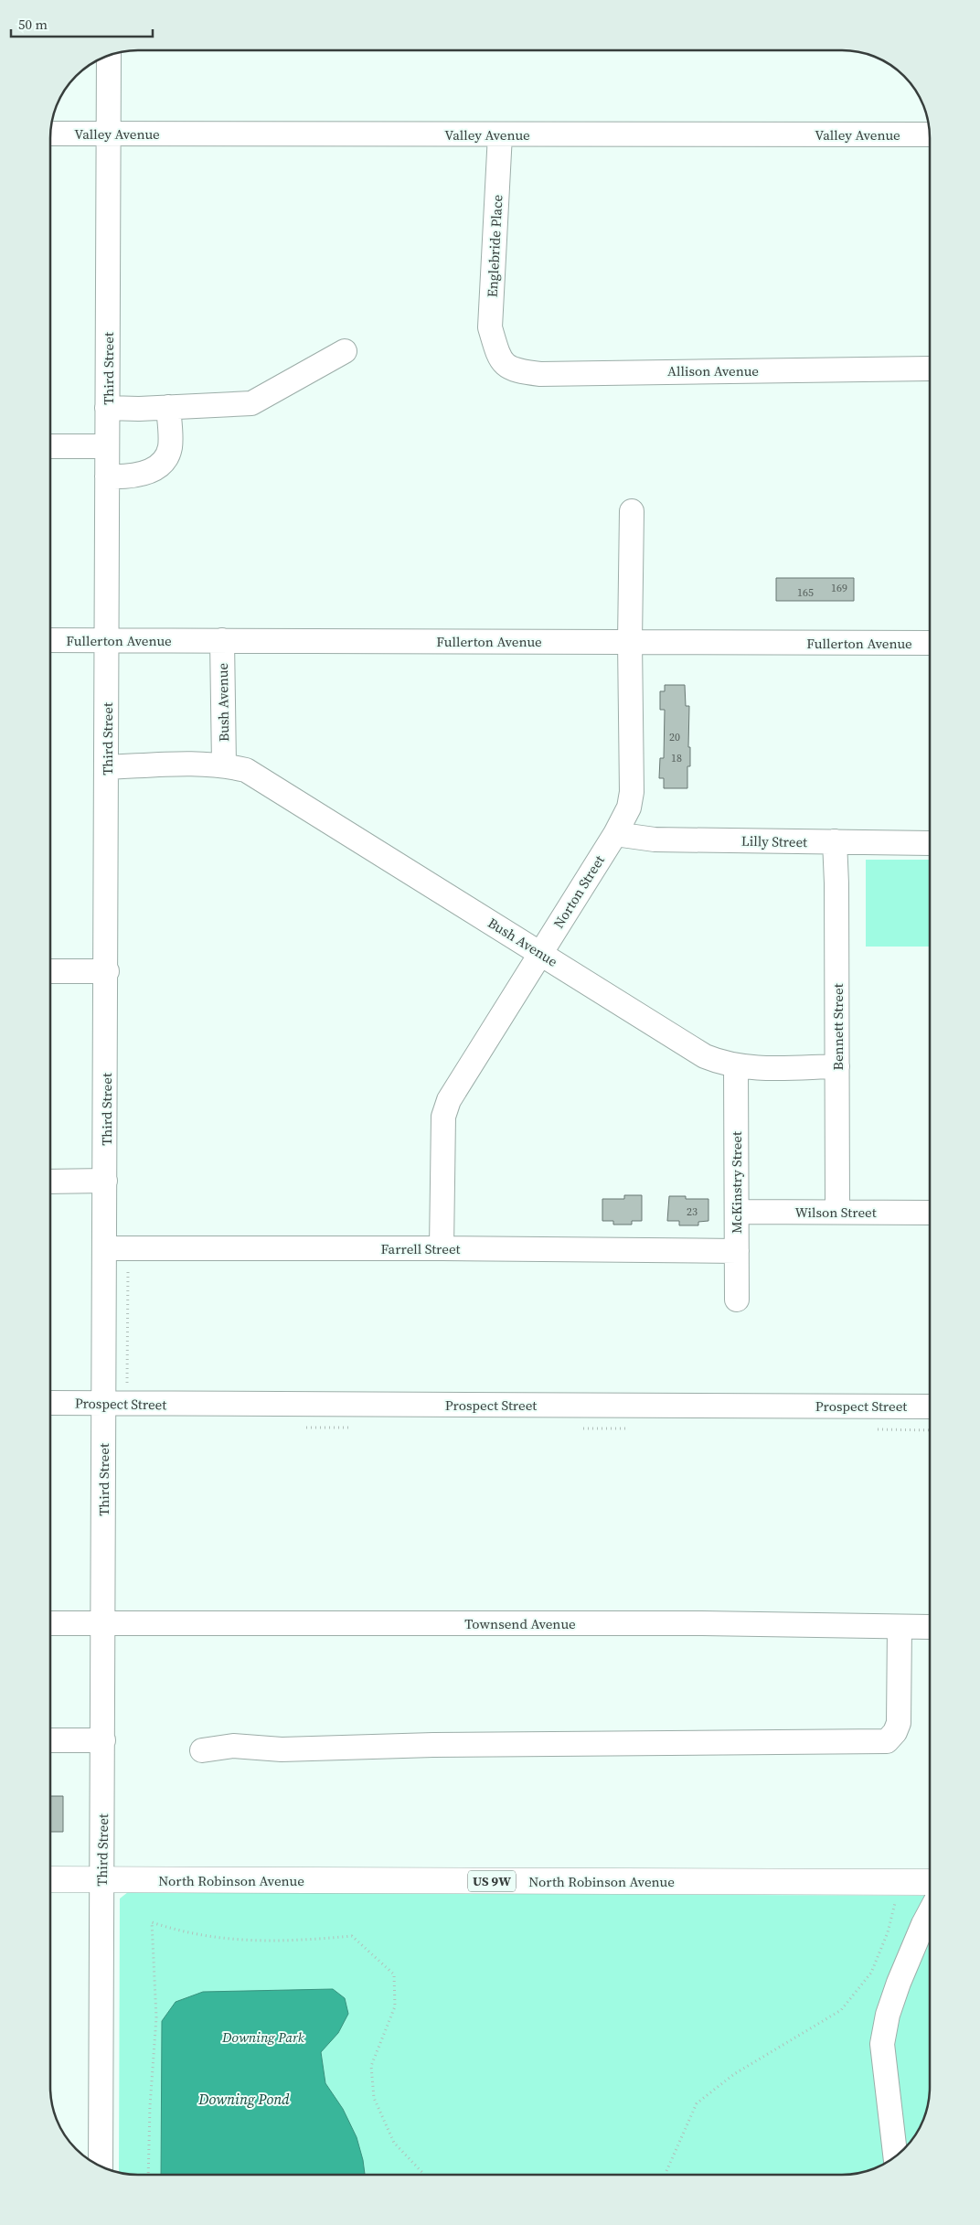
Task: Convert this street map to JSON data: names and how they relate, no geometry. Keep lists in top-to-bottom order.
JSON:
{
  "streets": {
    "highway": ["North Robinson Avenue", "US 9W"],
    "street": [
      "Valley Avenue",
      "Englebride Place",
      "Third Street",
      "Allison Avenue",
      "Fullerton Avenue",
      "Bush Avenue",
      "Lilly Street",
      "Norton Street",
      "Bennett Street",
      "McKinstry Street",
      "Wilson Street",
      "Farrell Street",
      "Prospect Street",
      "Townsend Avenue"
    ]
  },
  "crossings": [
    ["Valley Avenue", "Englebride Place"],
    ["Valley Avenue", "Third Street"],
    ["Englebride Place", "Allison Avenue"],
    ["Third Street", "Fullerton Avenue"],
    ["Third Street", "Bush Avenue"],
    ["Third Street", "Farrell Street"],
    ["Third Street", "Prospect Street"],
    ["Third Street", "Townsend Avenue"],
    ["Third Street", "North Robinson Avenue"],
    ["Fullerton Avenue", "Bush Avenue"],
    ["Fullerton Avenue", "Norton Street"],
    ["Bush Avenue", "Norton Street"],
    ["Bush Avenue", "Bennett Street"],
    ["Bush Avenue", "McKinstry Street"],
    ["Lilly Street", "Norton Street"],
    ["Lilly Street", "Bennett Street"],
    ["Norton Street", "Farrell Street"],
    ["Bennett Street", "Wilson Street"],
    ["McKinstry Street", "Wilson Street"],
    ["McKinstry Street", "Farrell Street"]
  ],
  "water": ["Downing Pond"],
  "parks": ["Downing Park"],
  "house_numbers": [
    "169",
    "165",
    "20",
    "18",
    "23"
  ],
  "scale_bar": "50 m"
}
